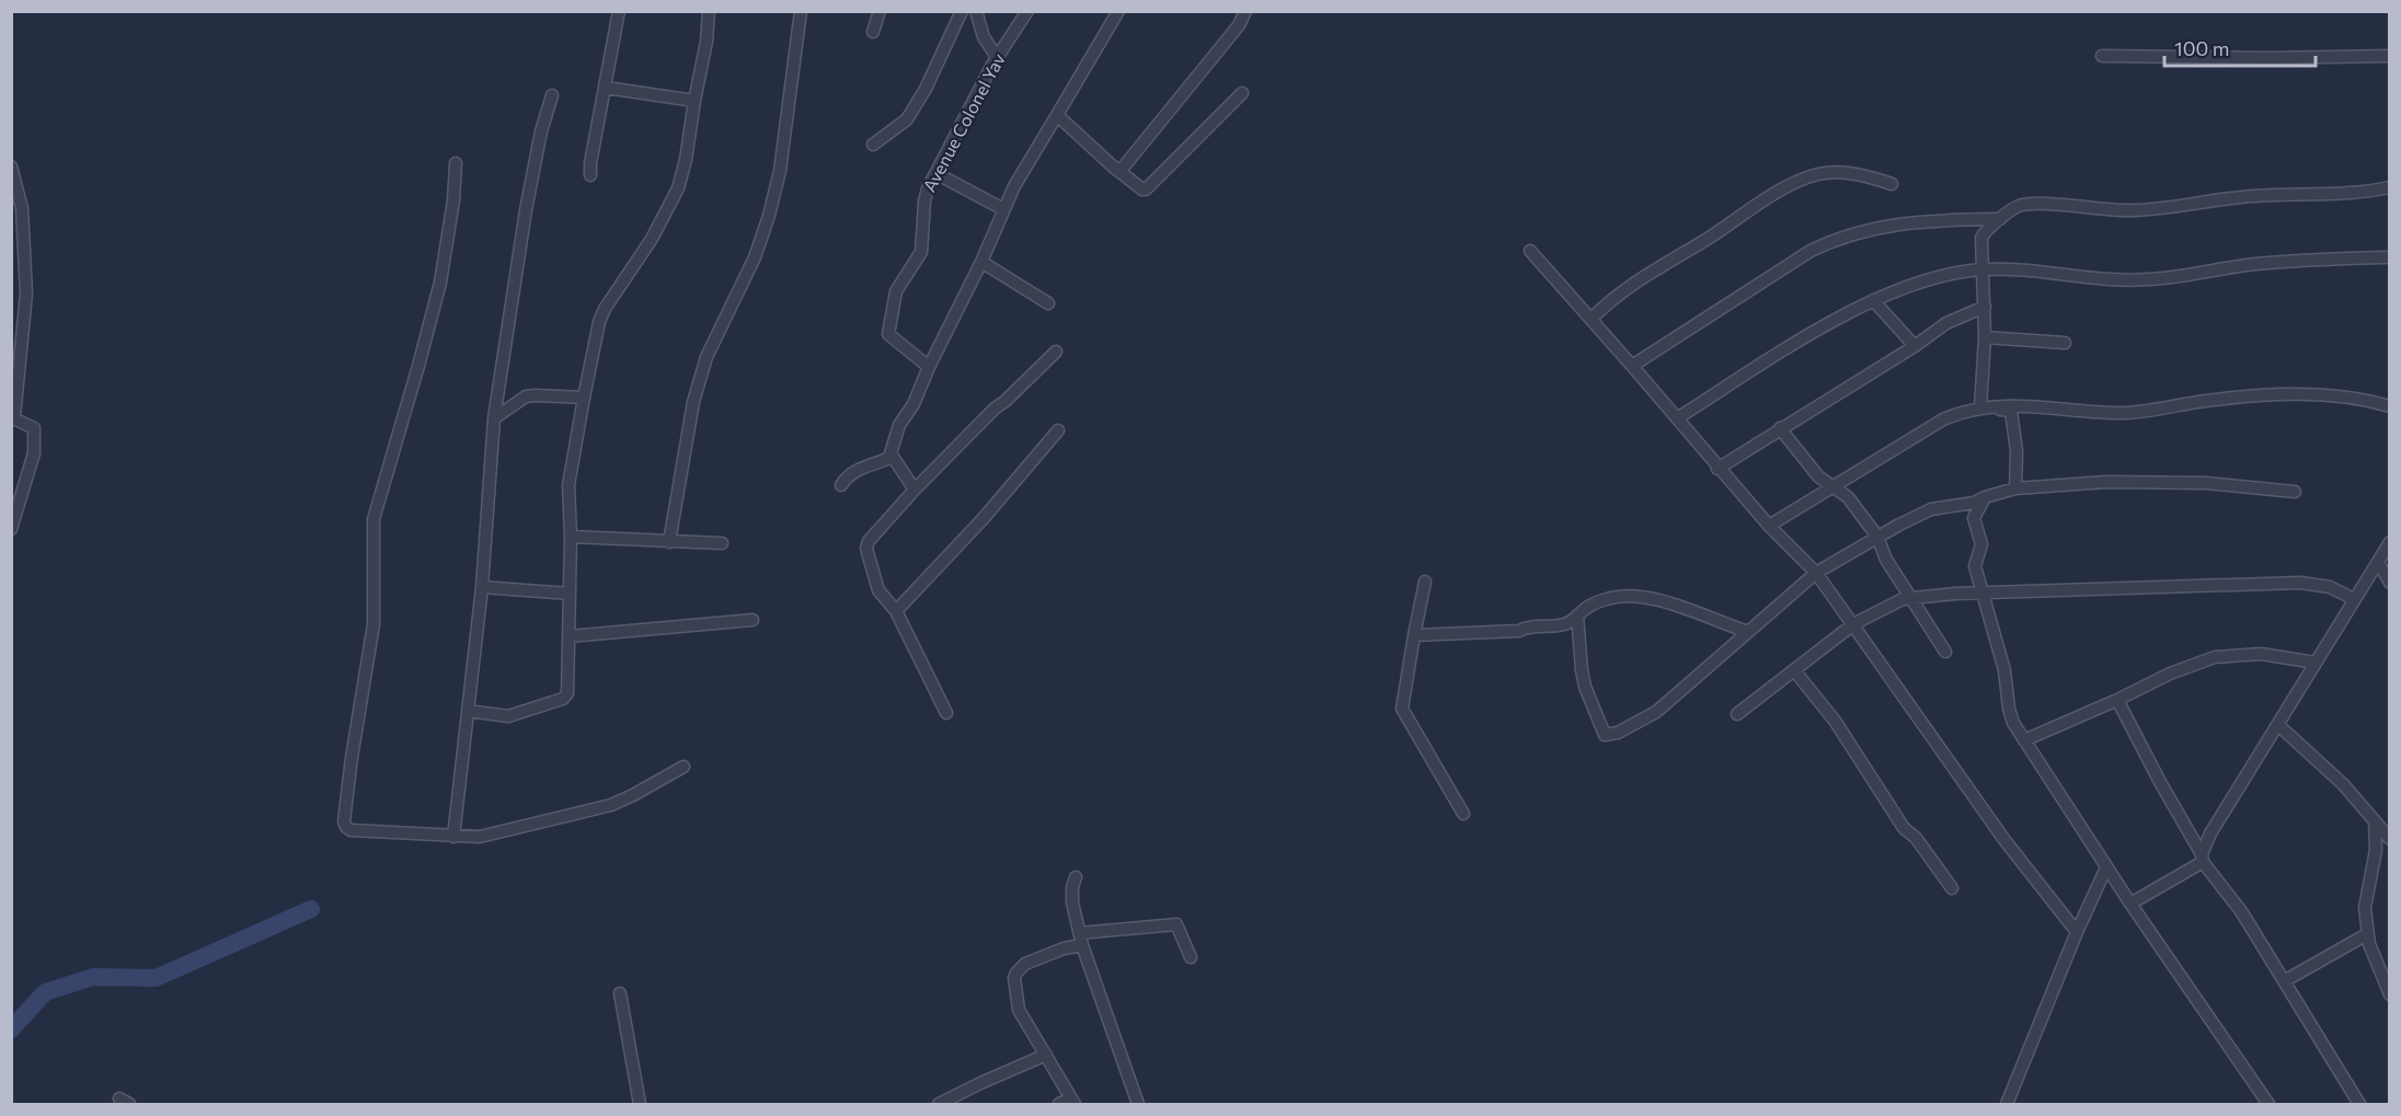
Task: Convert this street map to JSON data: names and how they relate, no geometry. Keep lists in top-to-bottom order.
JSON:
{
  "streets": {
    "street": ["Avenue Colonel Yav"]
  },
  "scale_bar": "100 m"
}
